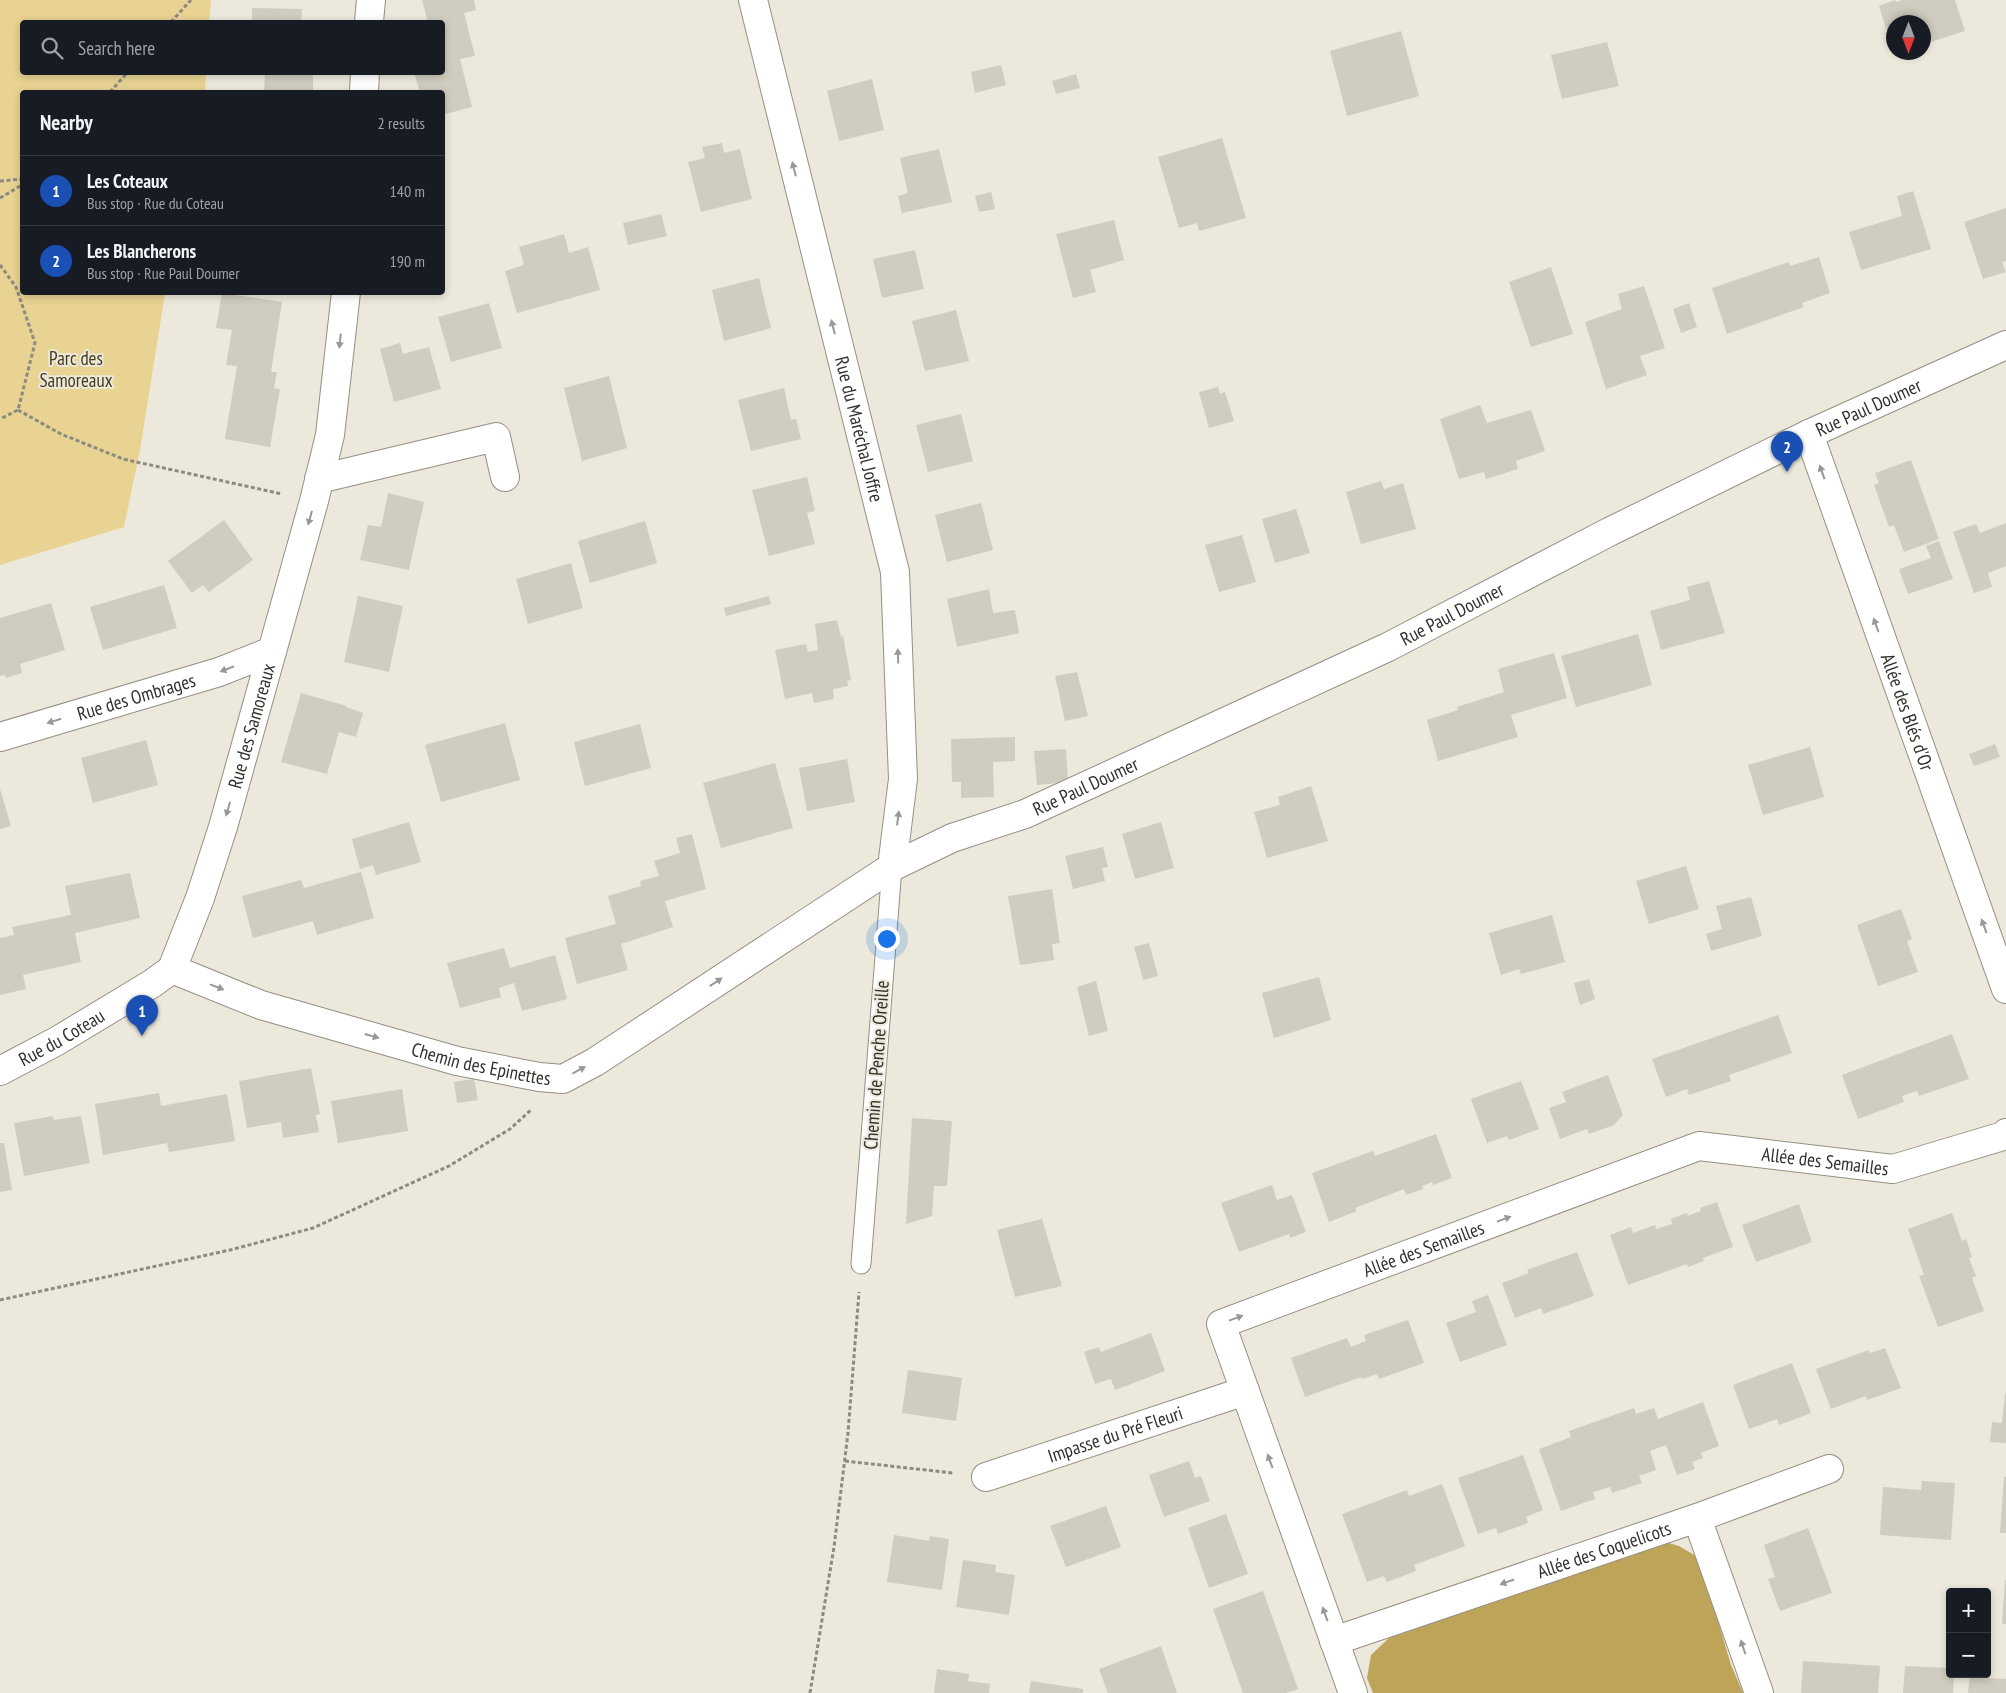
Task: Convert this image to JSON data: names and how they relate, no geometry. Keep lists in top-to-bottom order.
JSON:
{
  "streets": {
    "street": [
      "Rue Paul Doumer",
      "Rue du Maréchal Joffre",
      "Rue des Ombrages",
      "Allée des Blés d'Or",
      "Rue des Samoreaux",
      "Rue du Coteau",
      "Chemin des Epinettes",
      "Allée des Semailles",
      "Impasse du Pré Fleuri",
      "Allée des Coquelicots"
    ],
    "lane": ["Chemin de Penche Oreille"]
  },
  "crossings": [
    ["Rue Paul Doumer", "Rue du Maréchal Joffre"],
    ["Rue Paul Doumer", "Allée des Blés d'Or"],
    ["Rue Paul Doumer", "Chemin des Epinettes"],
    ["Rue Paul Doumer", "Chemin de Penche Oreille"],
    ["Rue du Maréchal Joffre", "Chemin des Epinettes"],
    ["Rue du Maréchal Joffre", "Chemin de Penche Oreille"],
    ["Rue des Ombrages", "Rue des Samoreaux"],
    ["Rue des Samoreaux", "Rue du Coteau"],
    ["Rue des Samoreaux", "Chemin des Epinettes"],
    ["Rue du Coteau", "Chemin des Epinettes"],
    ["Chemin des Epinettes", "Chemin de Penche Oreille"],
    ["Allée des Semailles", "Impasse du Pré Fleuri"],
    ["Allée des Semailles", "Allée des Coquelicots"]
  ],
  "one_way": [
    "Rue du Maréchal Joffre",
    "Rue des Ombrages",
    "Allée des Blés d'Or",
    "Rue des Samoreaux",
    "Chemin des Epinettes",
    "Allée des Coquelicots"
  ],
  "parks": ["Parc des Samoreaux"],
  "north": "bottom",
  "page": {
    "search": "Search here",
    "heading": ["Nearby", "2 results"],
    "list": [
      {
        "mark": "1",
        "name": "Les Coteaux",
        "note": "Bus stop · Rue du Coteau",
        "value": "140 m"
      },
      {
        "mark": "2",
        "name": "Les Blancherons",
        "note": "Bus stop · Rue Paul Doumer",
        "value": "190 m"
      }
    ],
    "pins": ["2", "1"],
    "map_buttons": ["+", "−"]
  }
}
